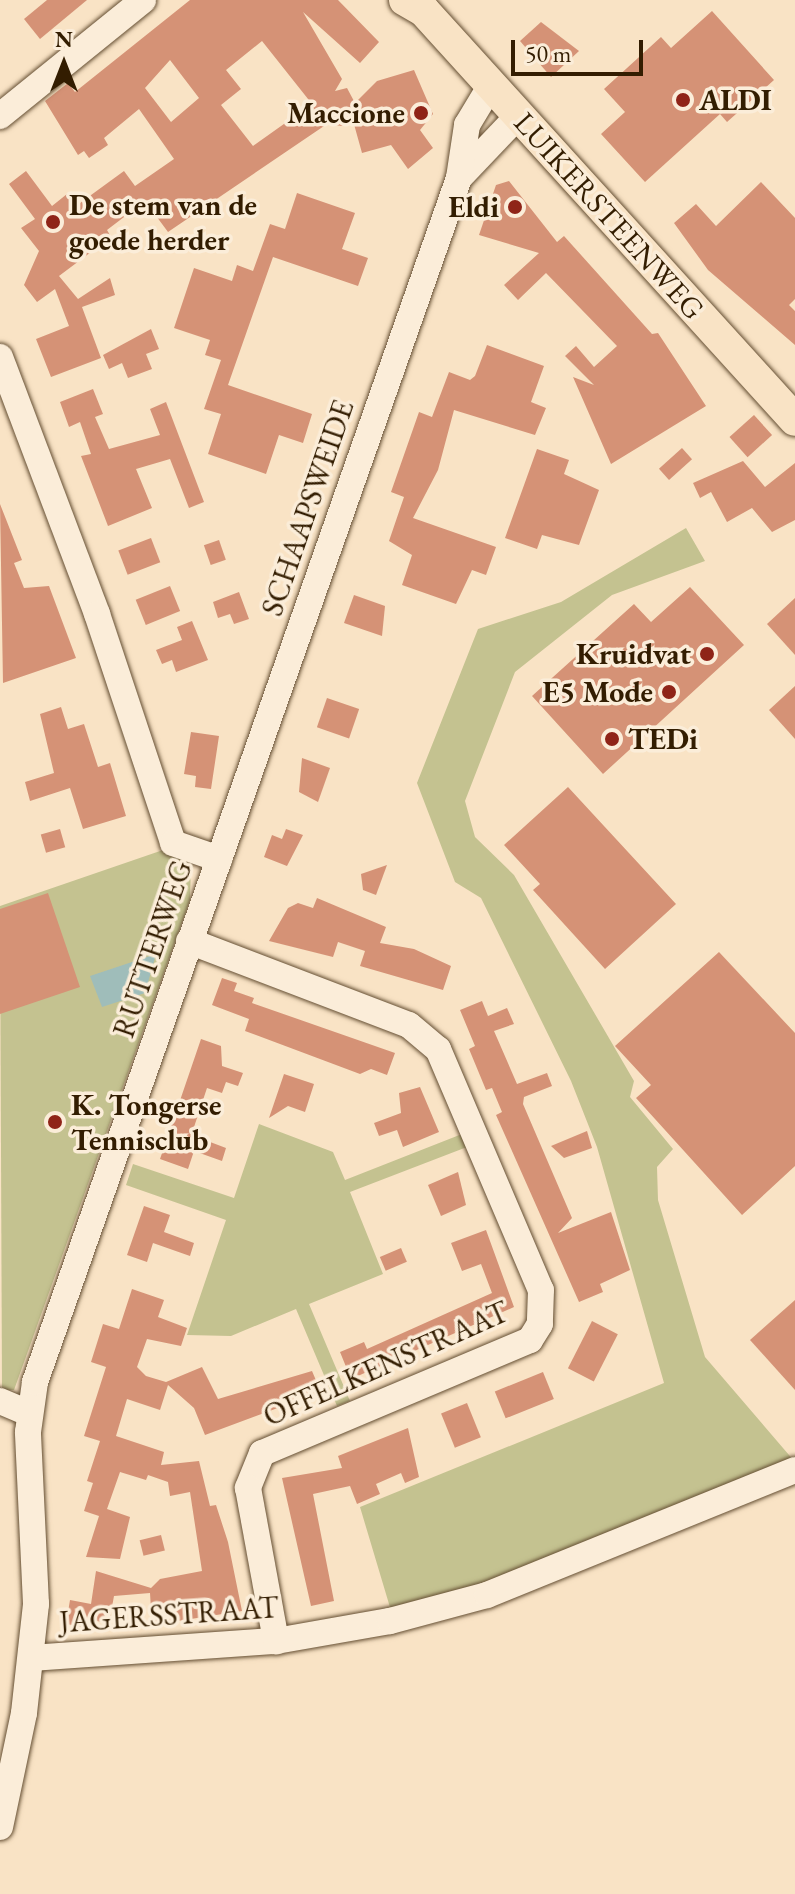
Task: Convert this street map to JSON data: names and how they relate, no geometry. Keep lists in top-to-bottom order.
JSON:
{
  "streets": {
    "main road": ["LUIKERSTEENWEG"],
    "street": [
      "SCHAAPSWEIDE",
      "RUTTERWEG",
      "OFFELKENSTRAAT",
      "JAGERSSTRAAT"
    ]
  },
  "crossings": [
    ["LUIKERSTEENWEG", "SCHAAPSWEIDE"],
    ["SCHAAPSWEIDE", "RUTTERWEG"],
    ["RUTTERWEG", "OFFELKENSTRAAT"],
    ["RUTTERWEG", "JAGERSSTRAAT"],
    ["OFFELKENSTRAAT", "JAGERSSTRAAT"]
  ],
  "places": [
    "ALDI",
    "Maccione",
    "Eldi",
    "De stem van de goede herder",
    "Kruidvat",
    "E5 Mode",
    "TEDi",
    "K. Tongerse Tennisclub"
  ],
  "scale_bar": "50 m",
  "north": "top"
}
